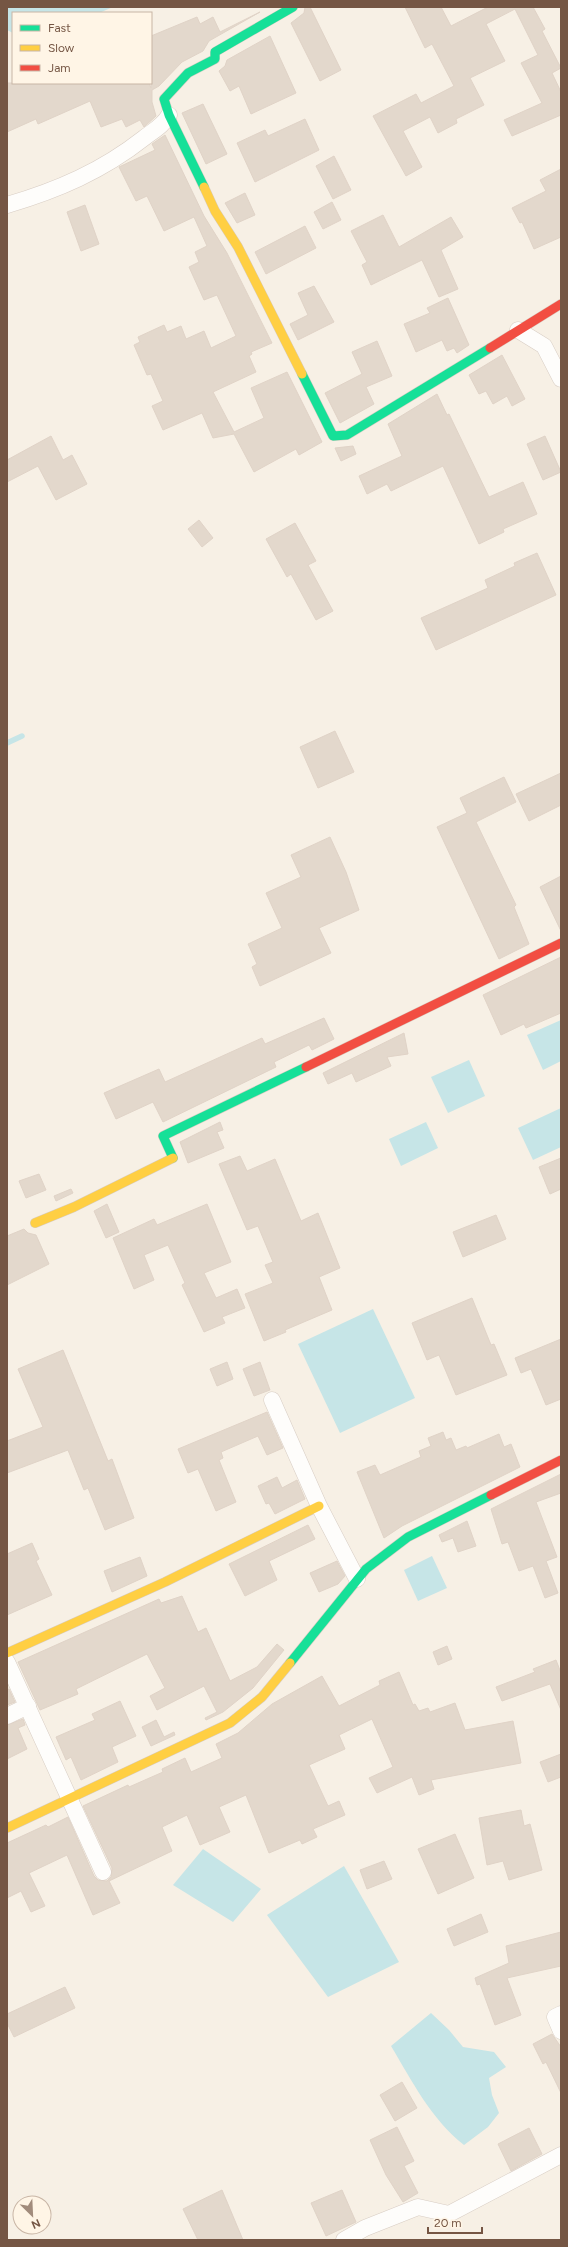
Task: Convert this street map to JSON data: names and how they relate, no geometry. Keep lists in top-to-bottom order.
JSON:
{
  "legend": ["Fast", "Slow", "Jam"],
  "scale_bar": "20 m",
  "north": "bottom right"
}
